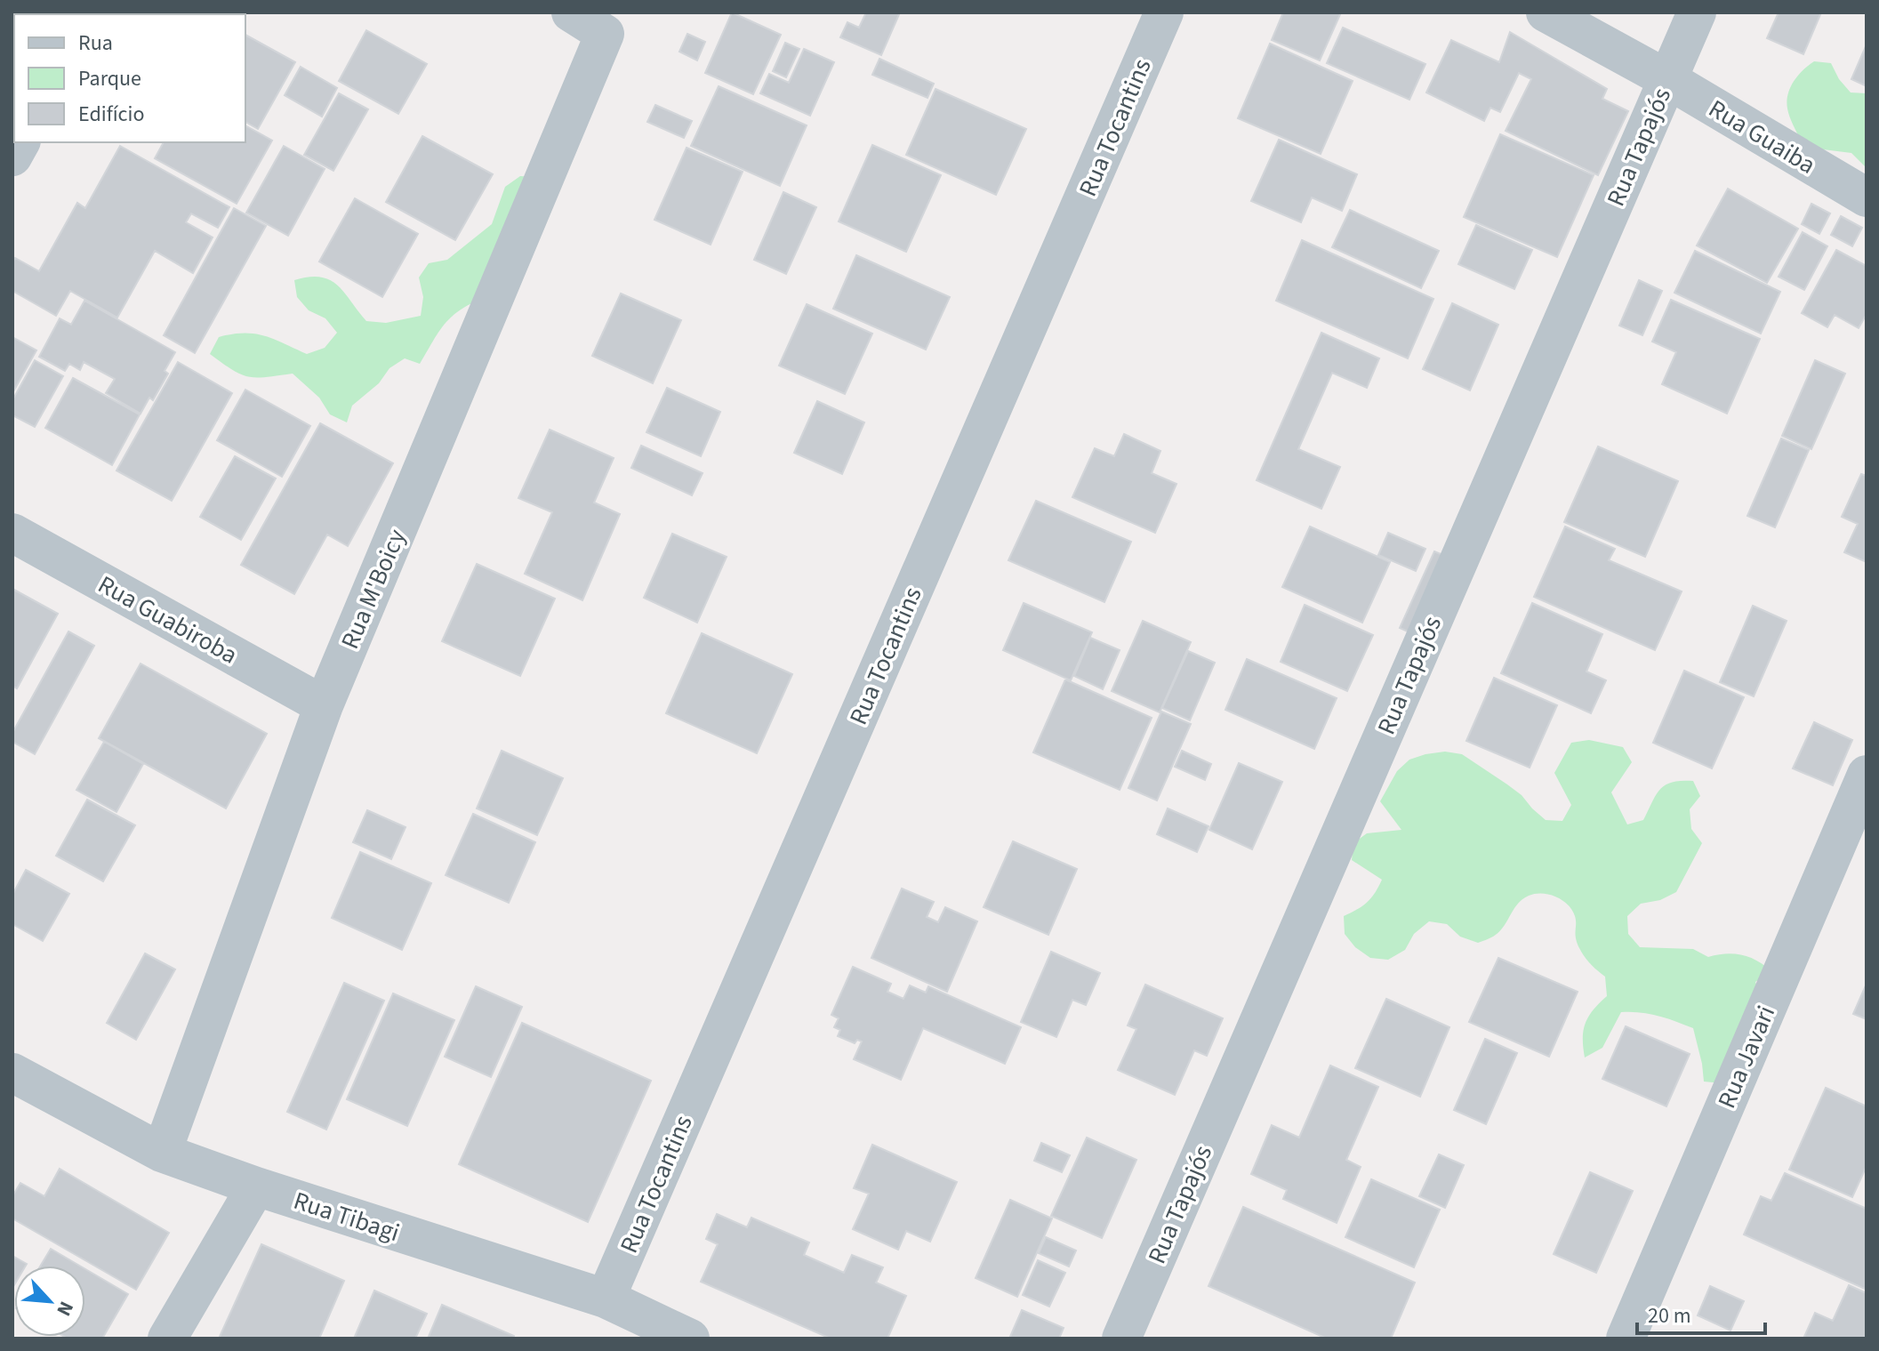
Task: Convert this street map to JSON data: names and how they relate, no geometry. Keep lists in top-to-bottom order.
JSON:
{
  "streets": {
    "street": [
      "Rua Tocantins",
      "Rua Guaiba",
      "Rua Tapajós",
      "Rua M'Boicy",
      "Rua Guabiroba",
      "Rua Javari",
      "Rua Tibagi"
    ]
  },
  "crossings": [
    ["Rua Tocantins", "Rua Tibagi"],
    ["Rua Guaiba", "Rua Tapajós"],
    ["Rua M'Boicy", "Rua Guabiroba"],
    ["Rua M'Boicy", "Rua Tibagi"]
  ],
  "legend": ["Rua", "Parque", "Edifício"],
  "scale_bar": "20 m",
  "north": "bottom right"
}
